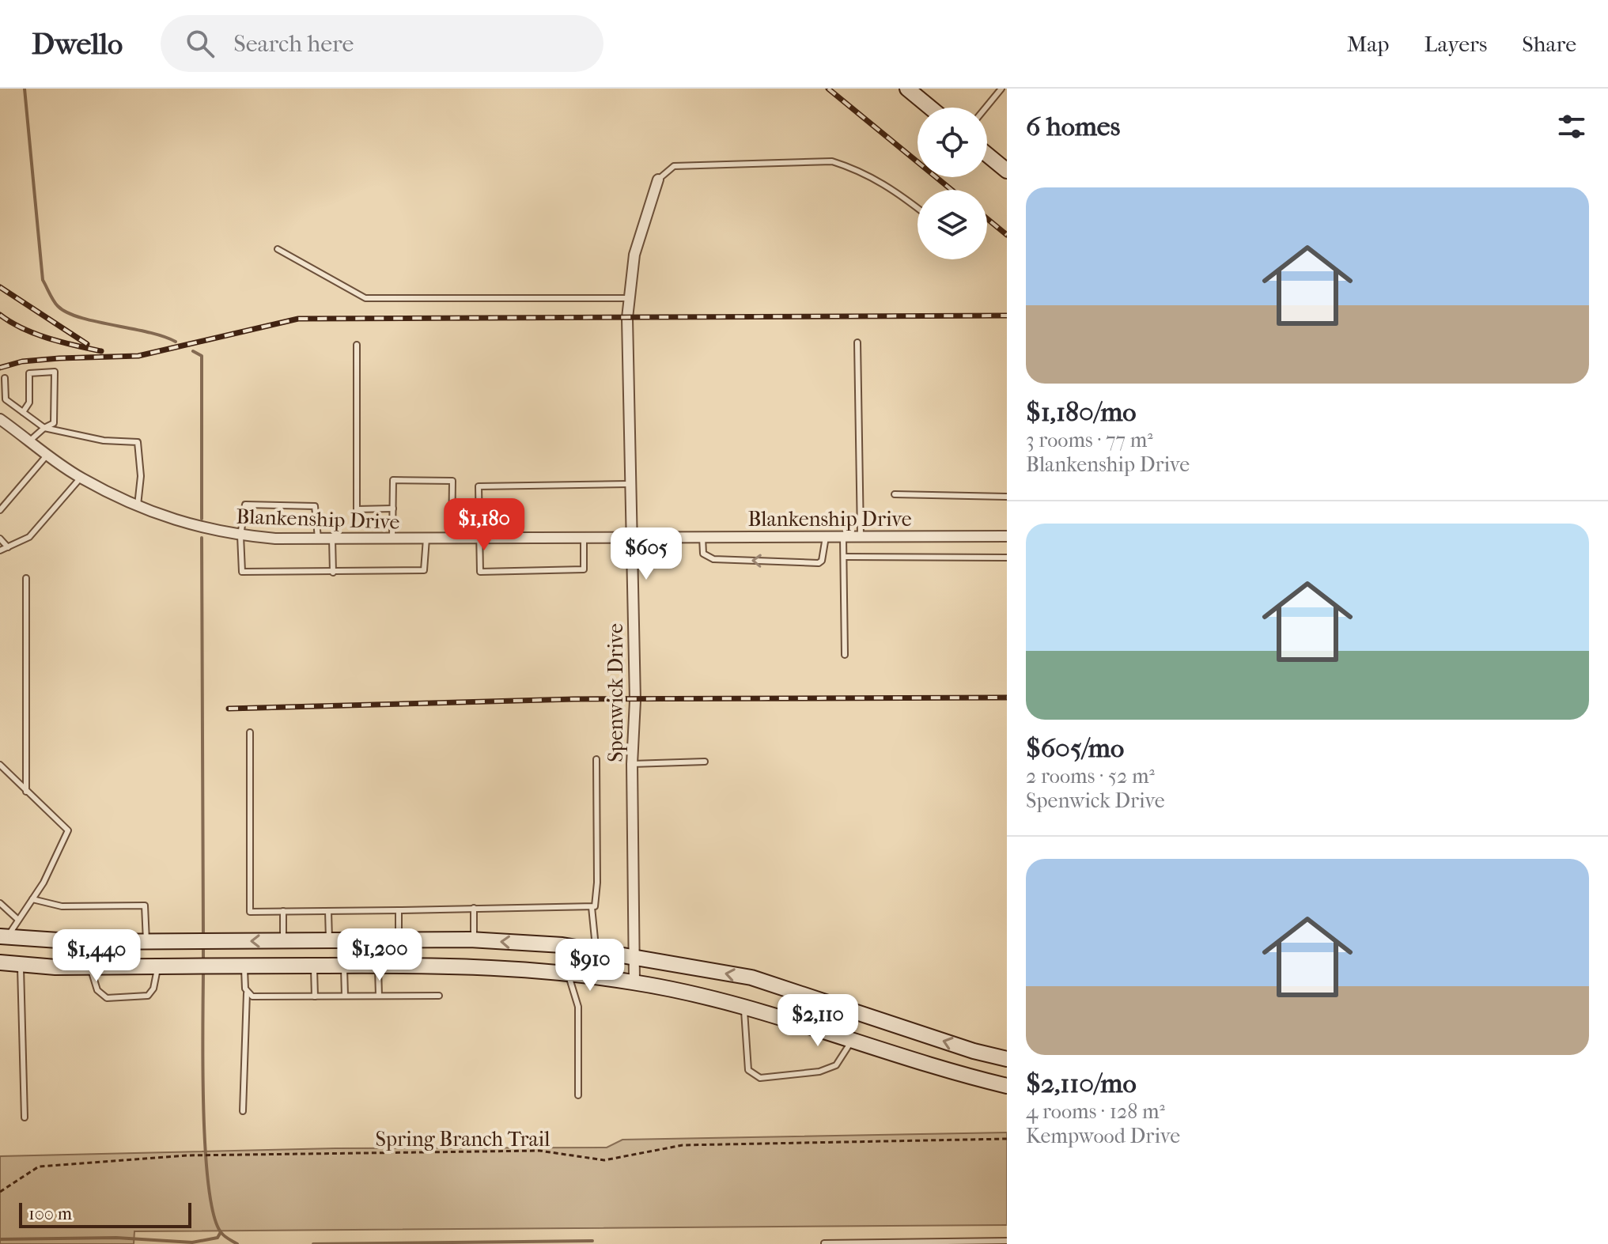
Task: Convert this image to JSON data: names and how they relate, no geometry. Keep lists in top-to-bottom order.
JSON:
{
  "streets": {
    "street": ["Blankenship Drive", "Spenwick Drive"],
    "path": ["Spring Branch Trail"]
  },
  "crossings": [
    ["Blankenship Drive", "Spenwick Drive"]
  ],
  "scale_bar": "100 m",
  "page": {
    "header": "Dwello",
    "search": "Search here",
    "nav": ["Map", "Layers", "Share"],
    "heading": "6 homes",
    "list": [
      {
        "name": "$1,180/mo",
        "note": "3 rooms · 77 m² · Blankenship Drive"
      },
      {
        "name": "$605/mo",
        "note": "2 rooms · 52 m² · Spenwick Drive"
      },
      {
        "name": "$2,110/mo",
        "note": "4 rooms · 128 m² · Kempwood Drive"
      }
    ],
    "price": [
      "$1,180",
      "$605",
      "$1,200",
      "$1,440",
      "$910",
      "$2,110"
    ],
    "scale": "100 m"
  }
}
